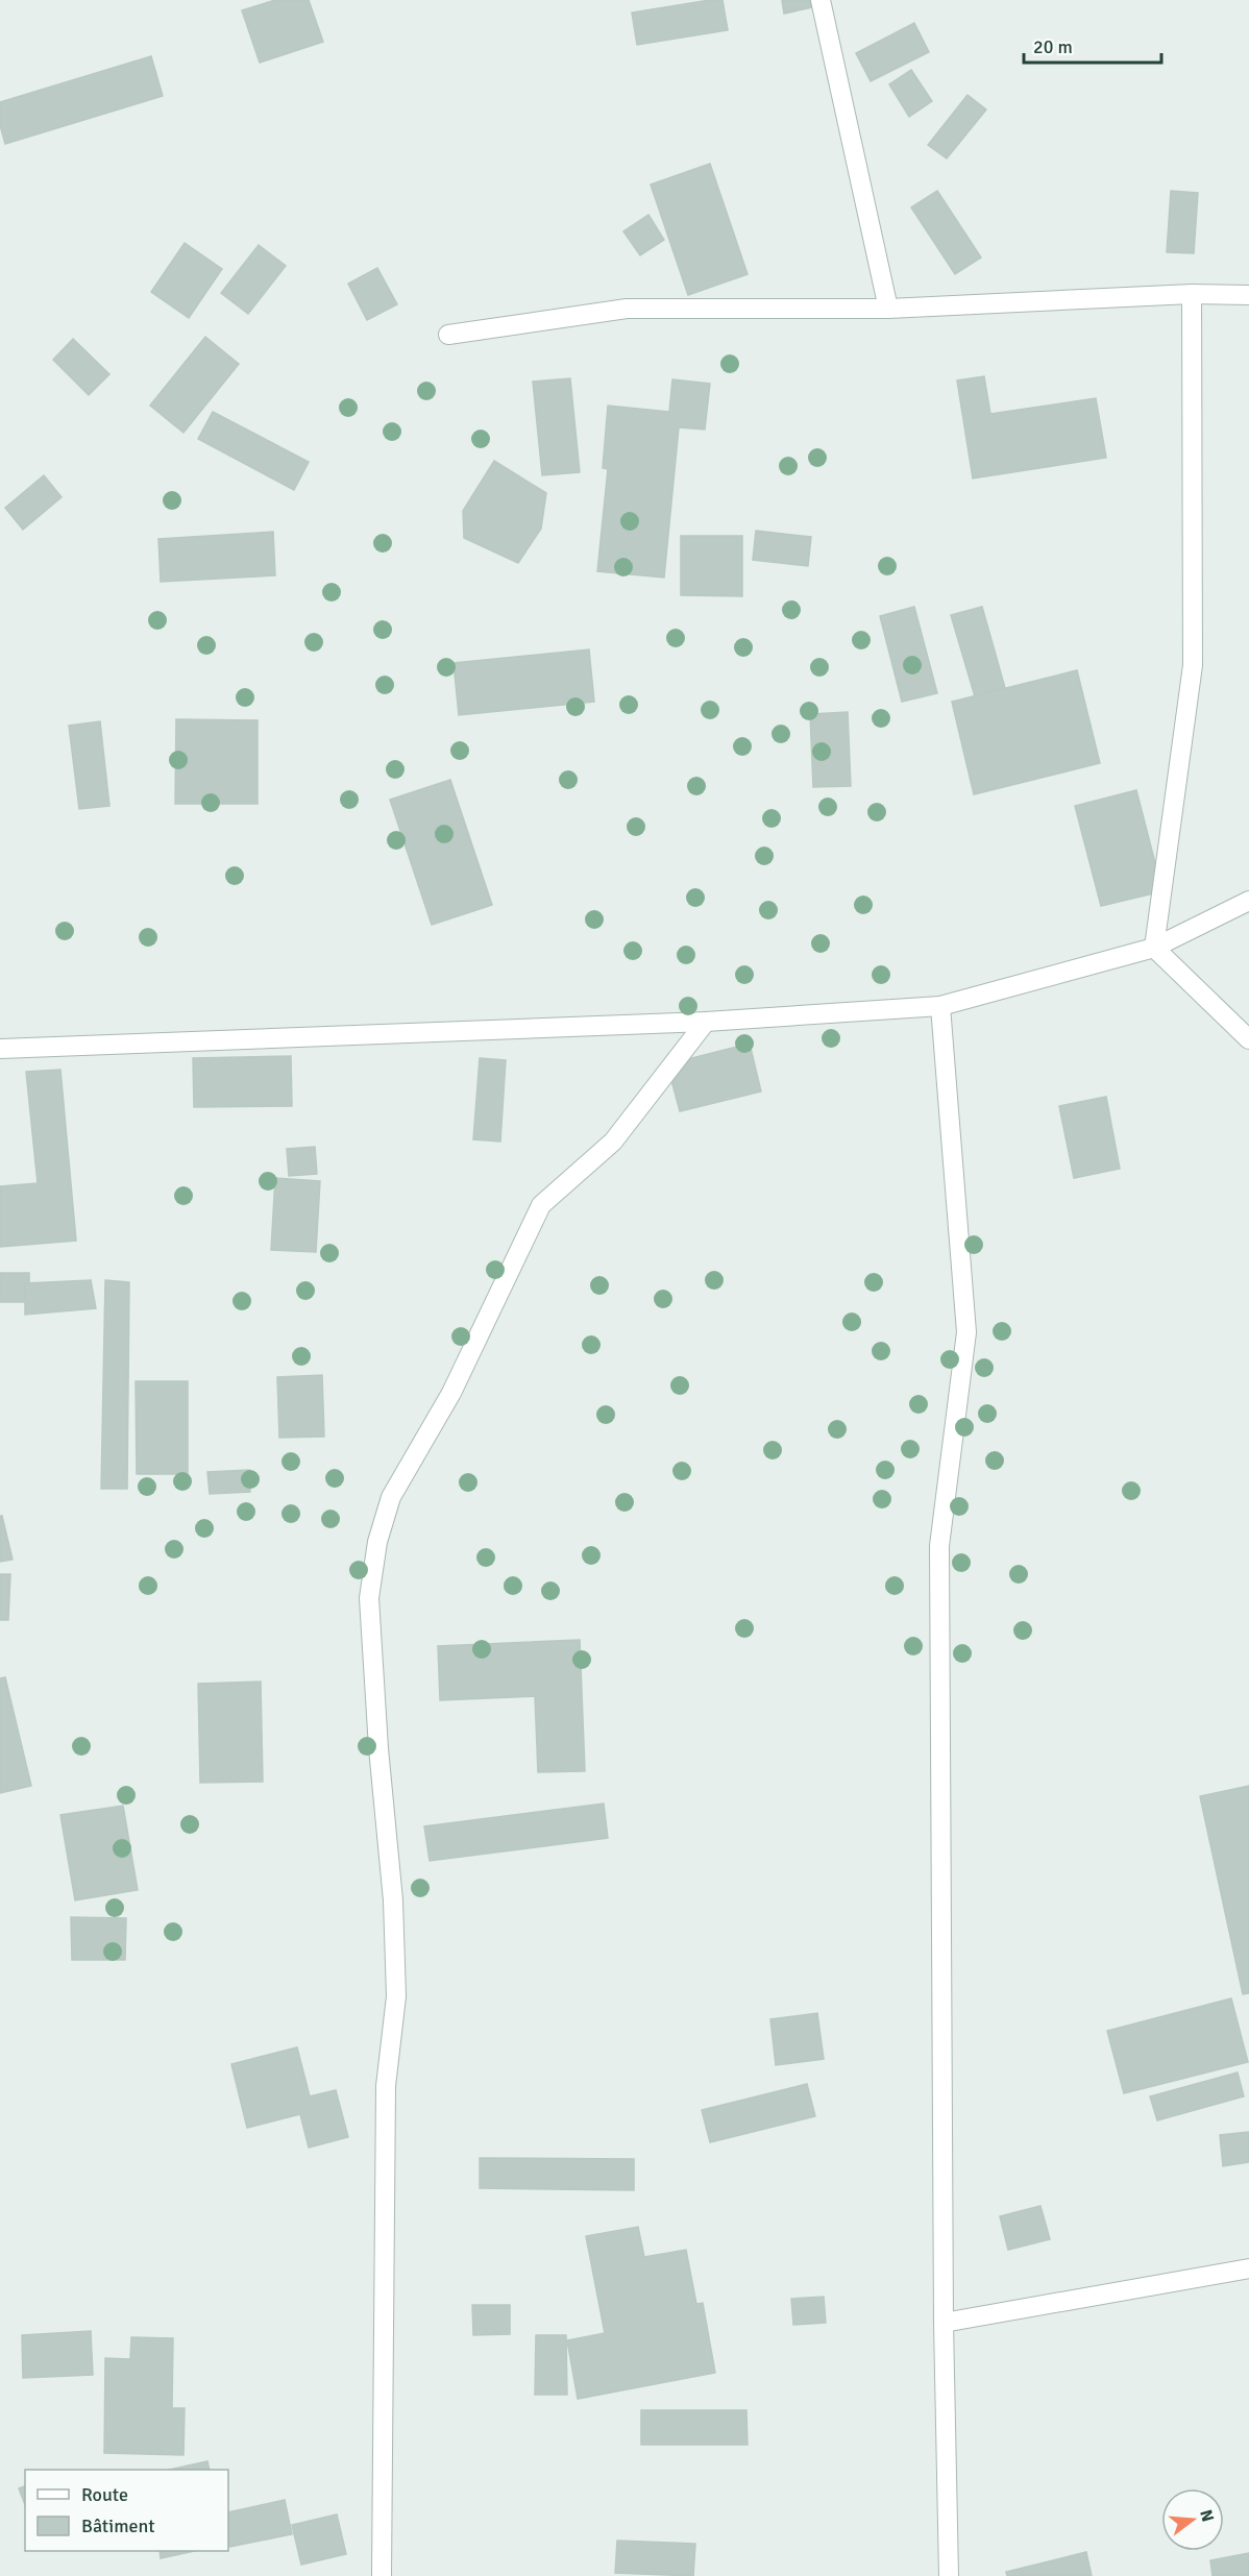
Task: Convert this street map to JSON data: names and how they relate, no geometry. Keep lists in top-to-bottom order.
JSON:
{
  "legend": ["Route", "Bâtiment"],
  "scale_bar": "20 m",
  "north": "right"
}
